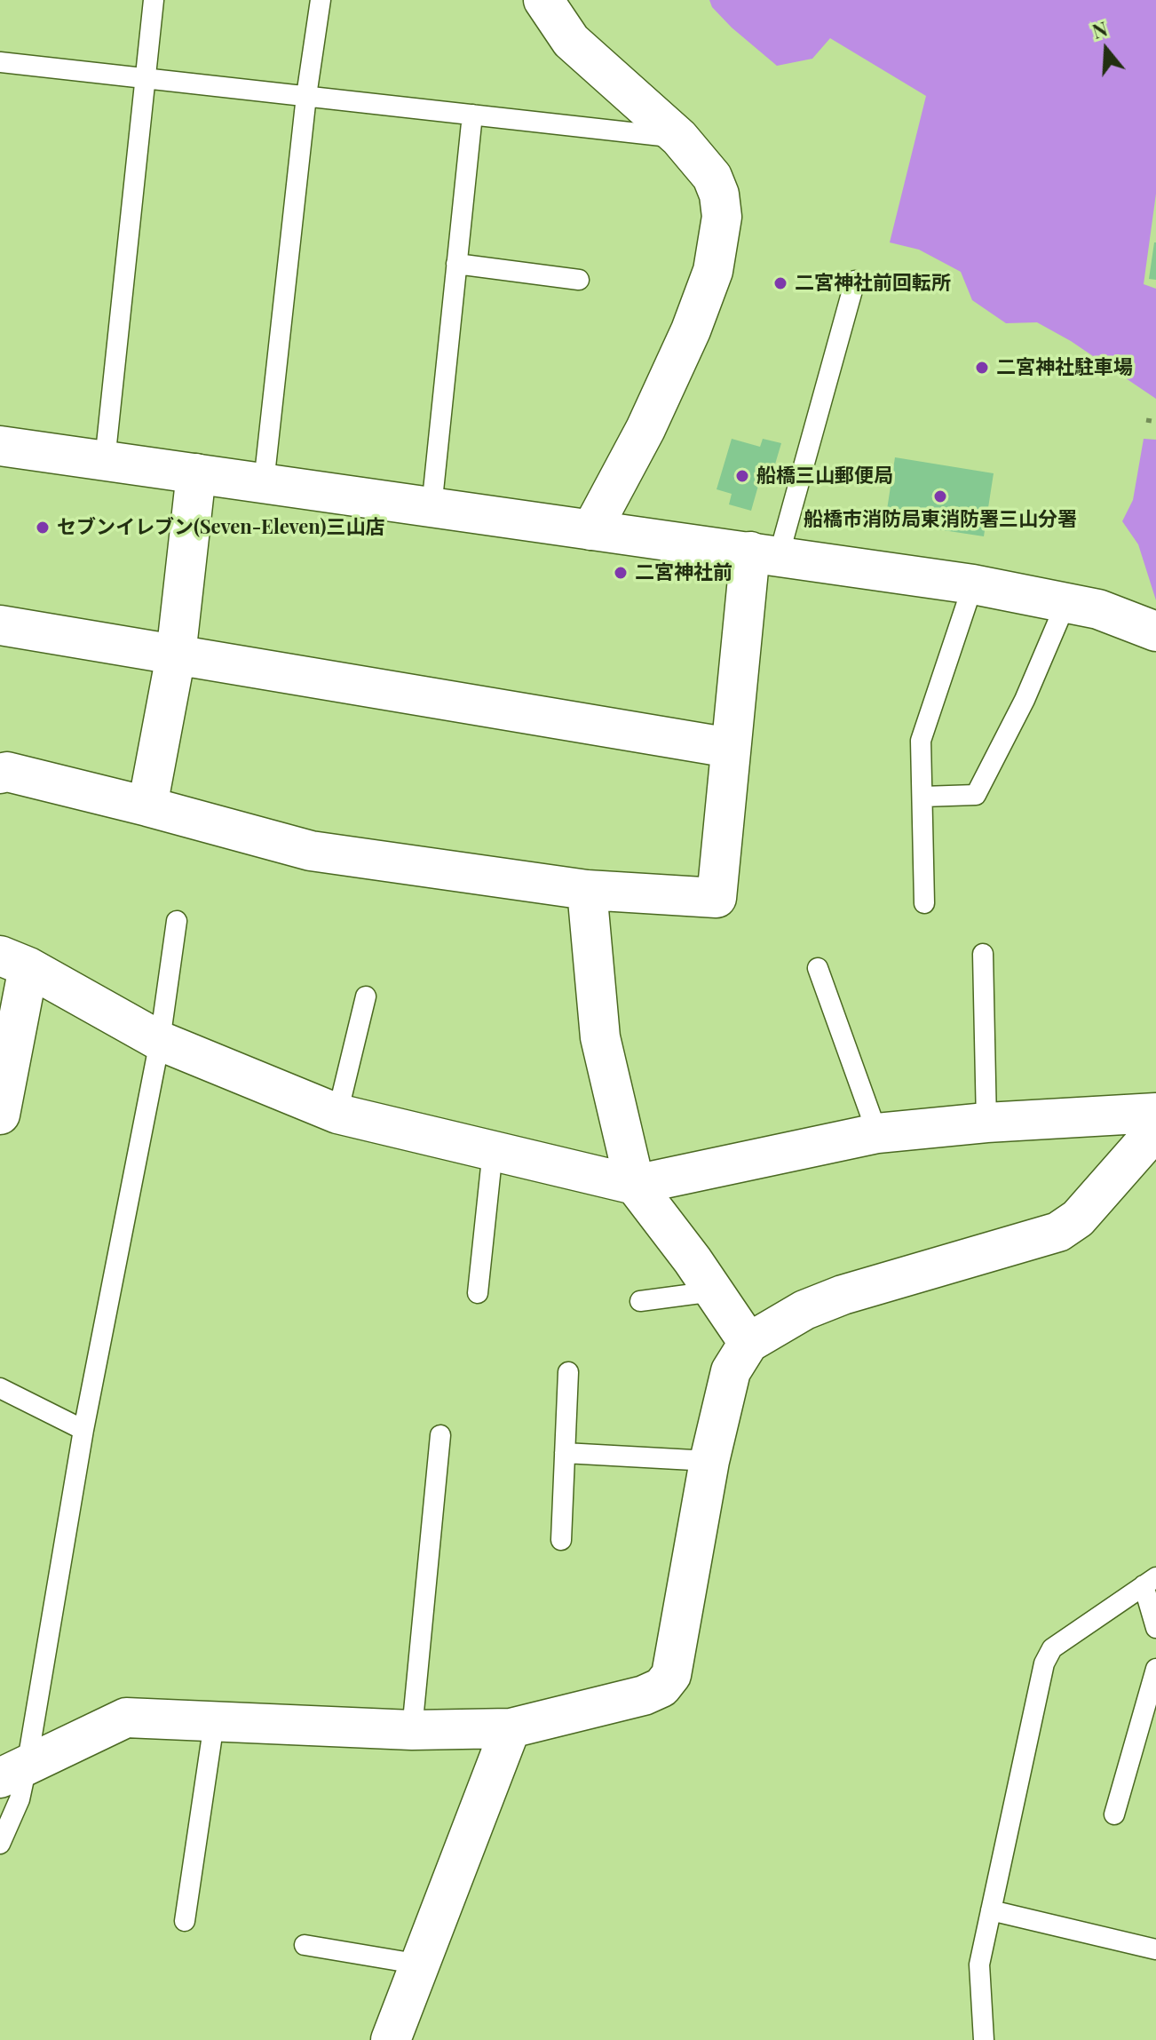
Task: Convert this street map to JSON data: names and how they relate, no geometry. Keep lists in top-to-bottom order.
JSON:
{
  "places": [
    "二宮神社前回転所",
    "二宮神社駐車場",
    "船橋三山郵便局",
    "船橋市消防局東消防署三山分署",
    "セブンイレブン(Seven-Eleven)三山店",
    "二宮神社前"
  ],
  "north": "top"
}
